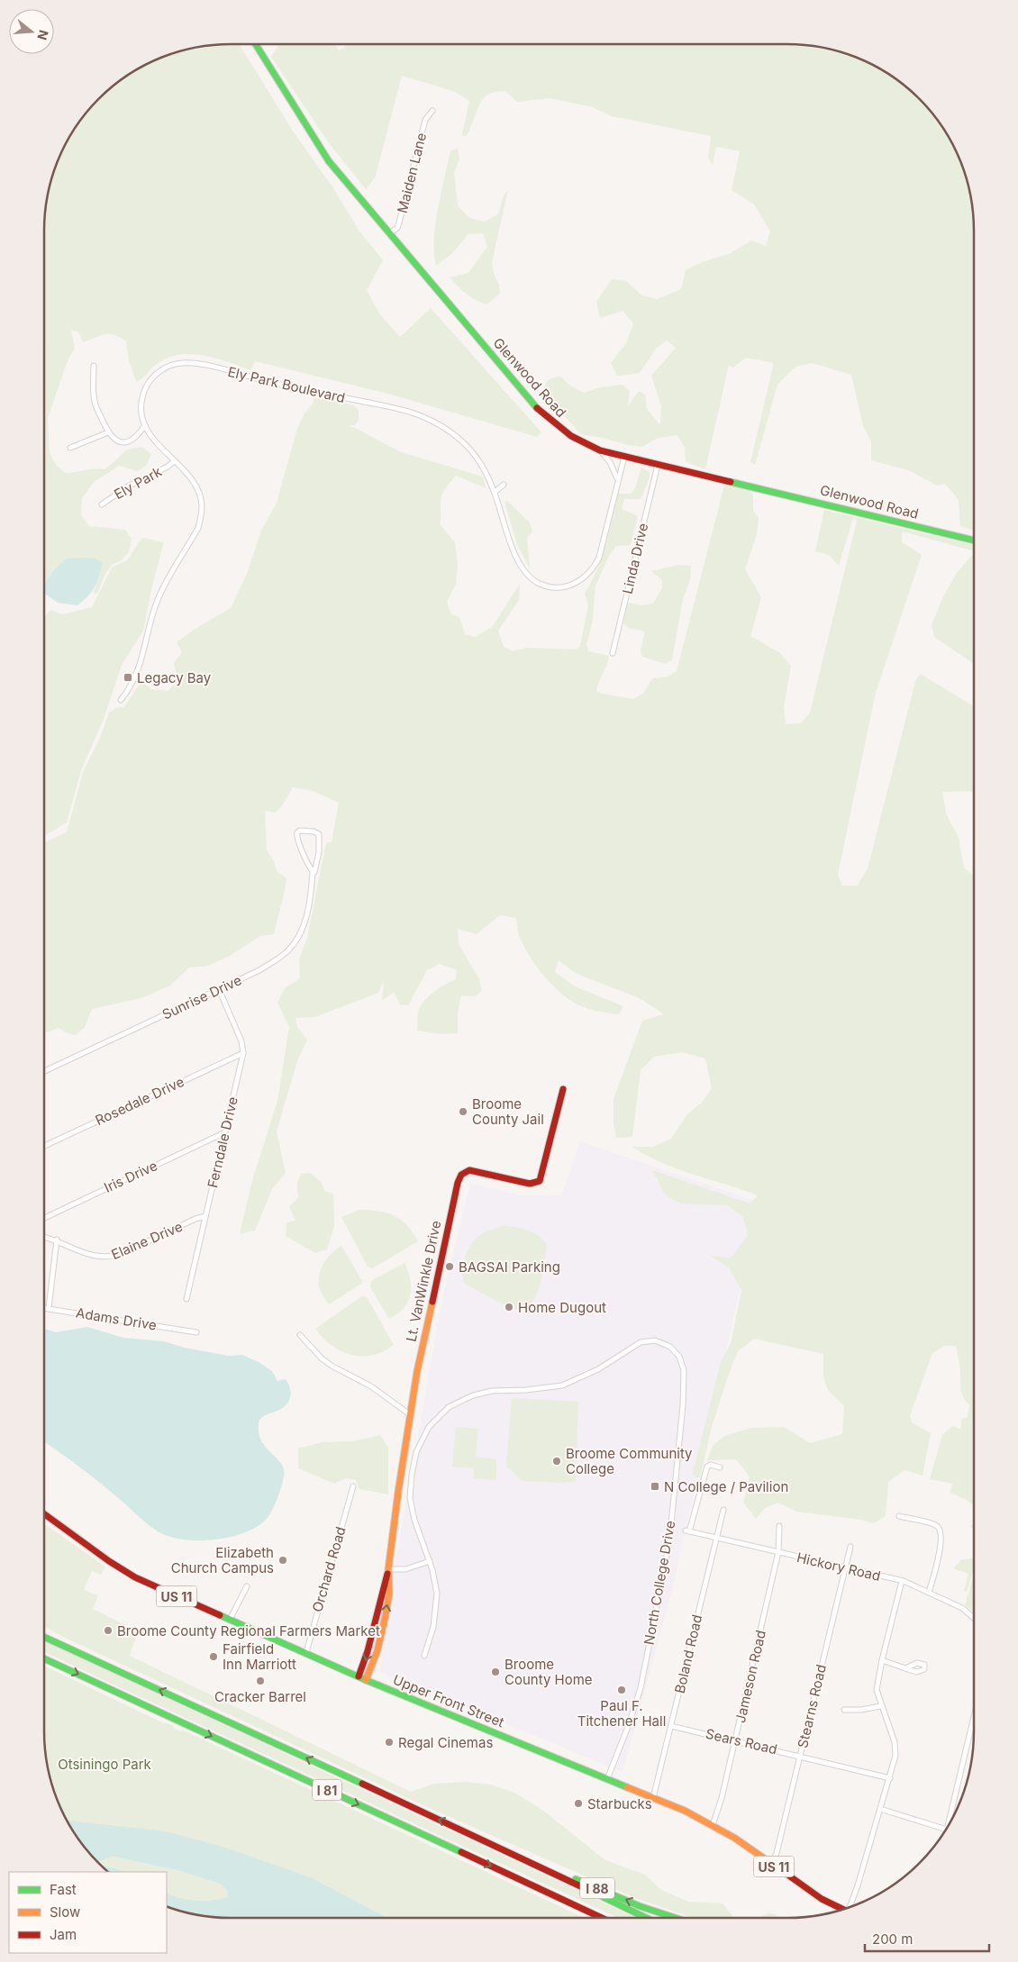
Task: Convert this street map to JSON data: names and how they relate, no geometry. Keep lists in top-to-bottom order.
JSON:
{
  "streets": {
    "main road": [
      "Glenwood Road",
      "Lt. VanWinkle Drive",
      "US 11",
      "Upper Front Street",
      "I 81",
      "I 88"
    ],
    "street": [
      "Maiden Lane",
      "Ely Park Boulevard",
      "Ely Park",
      "Linda Drive",
      "Sunrise Drive",
      "Rosedale Drive",
      "Ferndale Drive",
      "Iris Drive",
      "Elaine Drive",
      "Adams Drive",
      "Hickory Road",
      "Orchard Road",
      "North College Drive",
      "Boland Road",
      "Jameson Road",
      "Stearns Road",
      "Sears Road"
    ]
  },
  "crossings": [
    ["Maiden Lane", "Glenwood Road"],
    ["Glenwood Road", "Ely Park Boulevard"],
    ["Glenwood Road", "Linda Drive"],
    ["Ely Park Boulevard", "Ely Park"],
    ["Sunrise Drive", "Ferndale Drive"],
    ["Rosedale Drive", "Ferndale Drive"],
    ["Ferndale Drive", "Iris Drive"],
    ["Ferndale Drive", "Elaine Drive"],
    ["Lt. VanWinkle Drive", "Upper Front Street"],
    ["Hickory Road", "Boland Road"],
    ["Hickory Road", "Jameson Road"],
    ["Hickory Road", "Stearns Road"],
    ["Orchard Road", "Upper Front Street"],
    ["North College Drive", "Upper Front Street"],
    ["Boland Road", "Upper Front Street"],
    ["Boland Road", "Sears Road"],
    ["Jameson Road", "Upper Front Street"],
    ["Jameson Road", "Sears Road"],
    ["Upper Front Street", "Stearns Road"],
    ["Stearns Road", "Sears Road"],
    ["I 81", "I 88"]
  ],
  "parks": ["Otsiningo Park"],
  "places": {
    "transit": ["Legacy Bay", "N College / Pavilion"],
    "other": [
      "Broome County Jail",
      "BAGSAI Parking",
      "Home Dugout",
      "Broome Community College",
      "Elizabeth Church Campus",
      "Broome County Regional Farmers Market",
      "Fairfield Inn Marriott",
      "Broome County Home",
      "Cracker Barrel",
      "Paul F. Titchener Hall",
      "Regal Cinemas",
      "Starbucks"
    ]
  },
  "legend": ["Fast", "Slow", "Jam"],
  "scale_bar": "200 m",
  "north": "right"
}
